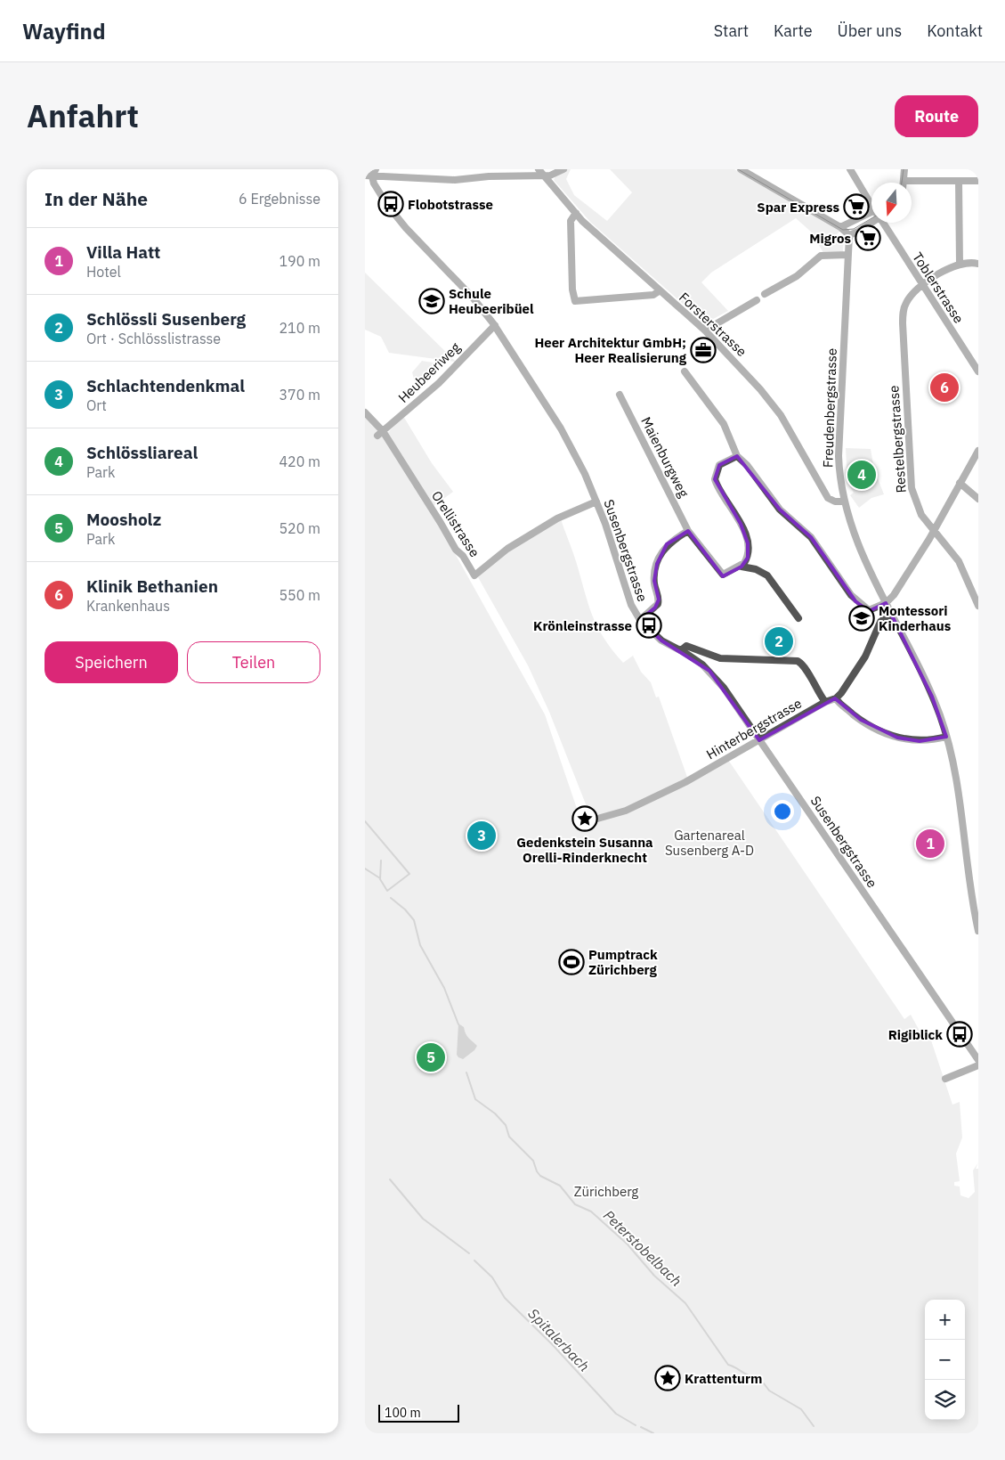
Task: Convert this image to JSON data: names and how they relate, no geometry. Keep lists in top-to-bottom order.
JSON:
{
  "streets": {
    "street": [
      "Toblerstrasse",
      "Forsterstrasse",
      "Heubeeriweg",
      "Freudenbergstrasse",
      "Restelbergstrasse",
      "Maienburgweg",
      "Orellistrasse",
      "Susenbergstrasse",
      "Hinterbergstrasse"
    ]
  },
  "crossings": [
    ["Toblerstrasse", "Restelbergstrasse"],
    ["Forsterstrasse", "Freudenbergstrasse"],
    ["Heubeeriweg", "Orellistrasse"],
    ["Heubeeriweg", "Susenbergstrasse"],
    ["Orellistrasse", "Susenbergstrasse"],
    ["Susenbergstrasse", "Hinterbergstrasse"]
  ],
  "water": ["Peterstobelbach", "Spitalerbach"],
  "parks": ["Gartenareal Susenberg A-D", "Zürichberg"],
  "places": {
    "bus stop": ["Flobotstrasse", "Krönleinstrasse", "Rigiblick"],
    "supermarket": ["Spar Express", "Migros"],
    "school or university": ["Schule Heubeeribüel", "Montessori Kinderhaus"],
    "office": ["Heer Architektur GmbH; Heer Realisierung"],
    "place": ["Gedenkstein Susanna Orelli-Rinderknecht", "Krattenturm"],
    "sports": ["Pumptrack Zürichberg"]
  },
  "scale_bar": "100 m",
  "north": "bottom",
  "page": {
    "header": "Wayfind",
    "nav": [
      "Start",
      "Karte",
      "Über uns",
      "Kontakt"
    ],
    "title": "Anfahrt",
    "buttons": [
      "Route",
      ["Speichern", "Teilen"]
    ],
    "heading": ["In der Nähe", "6 Ergebnisse"],
    "list": [
      {
        "mark": "1",
        "name": "Villa Hatt",
        "note": "Hotel",
        "value": "190 m"
      },
      {
        "mark": "2",
        "name": "Schlössli Susenberg",
        "note": "Ort · Schlösslistrasse",
        "value": "210 m"
      },
      {
        "mark": "3",
        "name": "Schlachtendenkmal",
        "note": "Ort",
        "value": "370 m"
      },
      {
        "mark": "4",
        "name": "Schlössliareal",
        "note": "Park",
        "value": "420 m"
      },
      {
        "mark": "5",
        "name": "Moosholz",
        "note": "Park",
        "value": "520 m"
      },
      {
        "mark": "6",
        "name": "Klinik Bethanien",
        "note": "Krankenhaus",
        "value": "550 m"
      }
    ],
    "pins": [
      "6",
      "4",
      "2",
      "3",
      "1",
      "5"
    ],
    "map_buttons": ["+", "−"],
    "scale": "100 m"
  }
}
